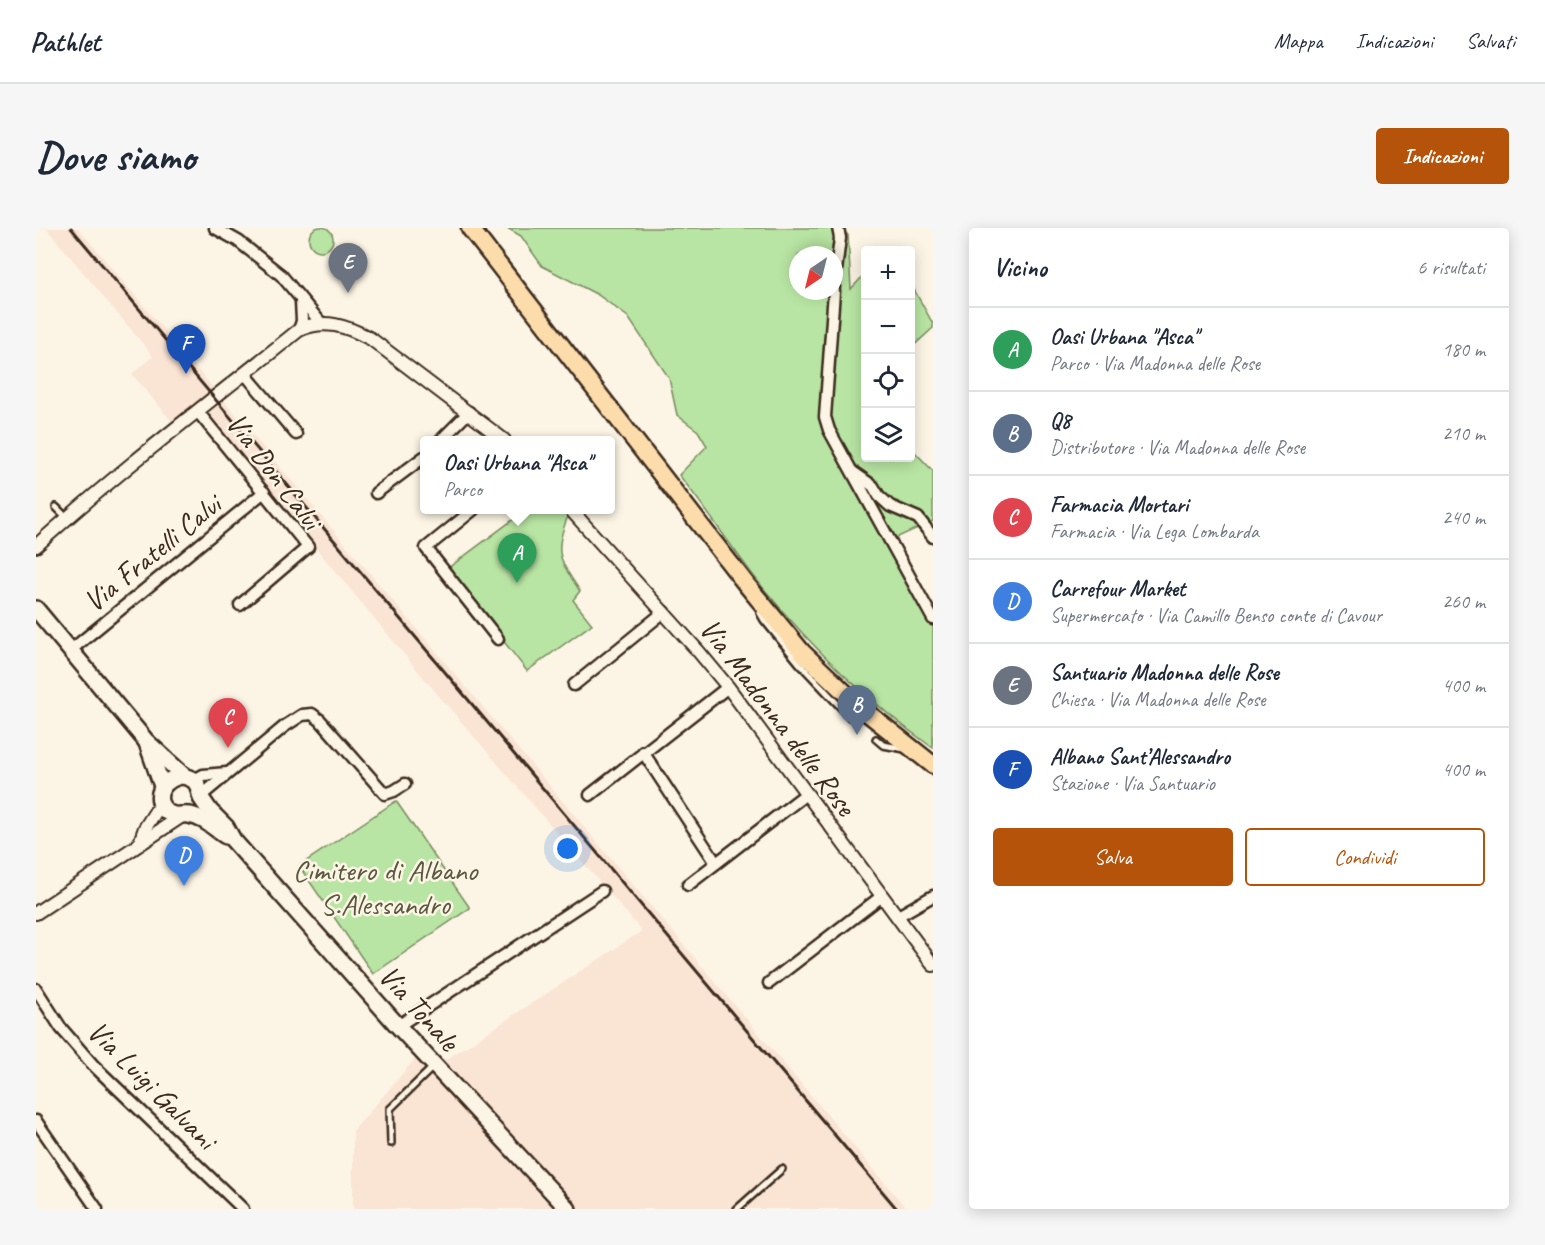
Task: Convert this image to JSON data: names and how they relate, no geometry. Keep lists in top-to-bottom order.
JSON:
{
  "streets": {
    "main road": ["Via Tonale"],
    "street": [
      "Via Don Calvi",
      "Via Fratelli Calvi",
      "Via Madonna delle Rose",
      "Via Luigi Galvani"
    ]
  },
  "crossings": [
    ["Via Don Calvi", "Via Fratelli Calvi"],
    ["Via Fratelli Calvi", "Via Tonale"]
  ],
  "parks": ["Cimitero di Albano S.Alessandro"],
  "north": "bottom left",
  "page": {
    "header": "Pathlet",
    "nav": ["Mappa", "Indicazioni", "Salvati"],
    "buttons": [
      "Indicazioni",
      ["Salva", "Condividi"]
    ],
    "title": "Dove siamo",
    "heading": ["Vicino", "6 risultati"],
    "pins": [
      "E",
      "F",
      "A",
      "B",
      "C",
      "D"
    ],
    "map_buttons": ["+", "−"],
    "list": [
      {
        "mark": "A",
        "name": "Oasi Urbana \"Asca\"",
        "note": "Parco · Via Madonna delle Rose",
        "value": "180 m"
      },
      {
        "mark": "B",
        "name": "Q8",
        "note": "Distributore · Via Madonna delle Rose",
        "value": "210 m"
      },
      {
        "mark": "C",
        "name": "Farmacia Mortari",
        "note": "Farmacia · Via Lega Lombarda",
        "value": "240 m"
      },
      {
        "mark": "D",
        "name": "Carrefour Market",
        "note": "Supermercato · Via Camillo Benso conte di Cavour",
        "value": "260 m"
      },
      {
        "mark": "E",
        "name": "Santuario Madonna delle Rose",
        "note": "Chiesa · Via Madonna delle Rose",
        "value": "400 m"
      },
      {
        "mark": "F",
        "name": "Albano Sant’Alessandro",
        "note": "Stazione · Via Santuario",
        "value": "400 m"
      }
    ],
    "popup": ["Oasi Urbana \"Asca\"", "Parco"]
  }
}
